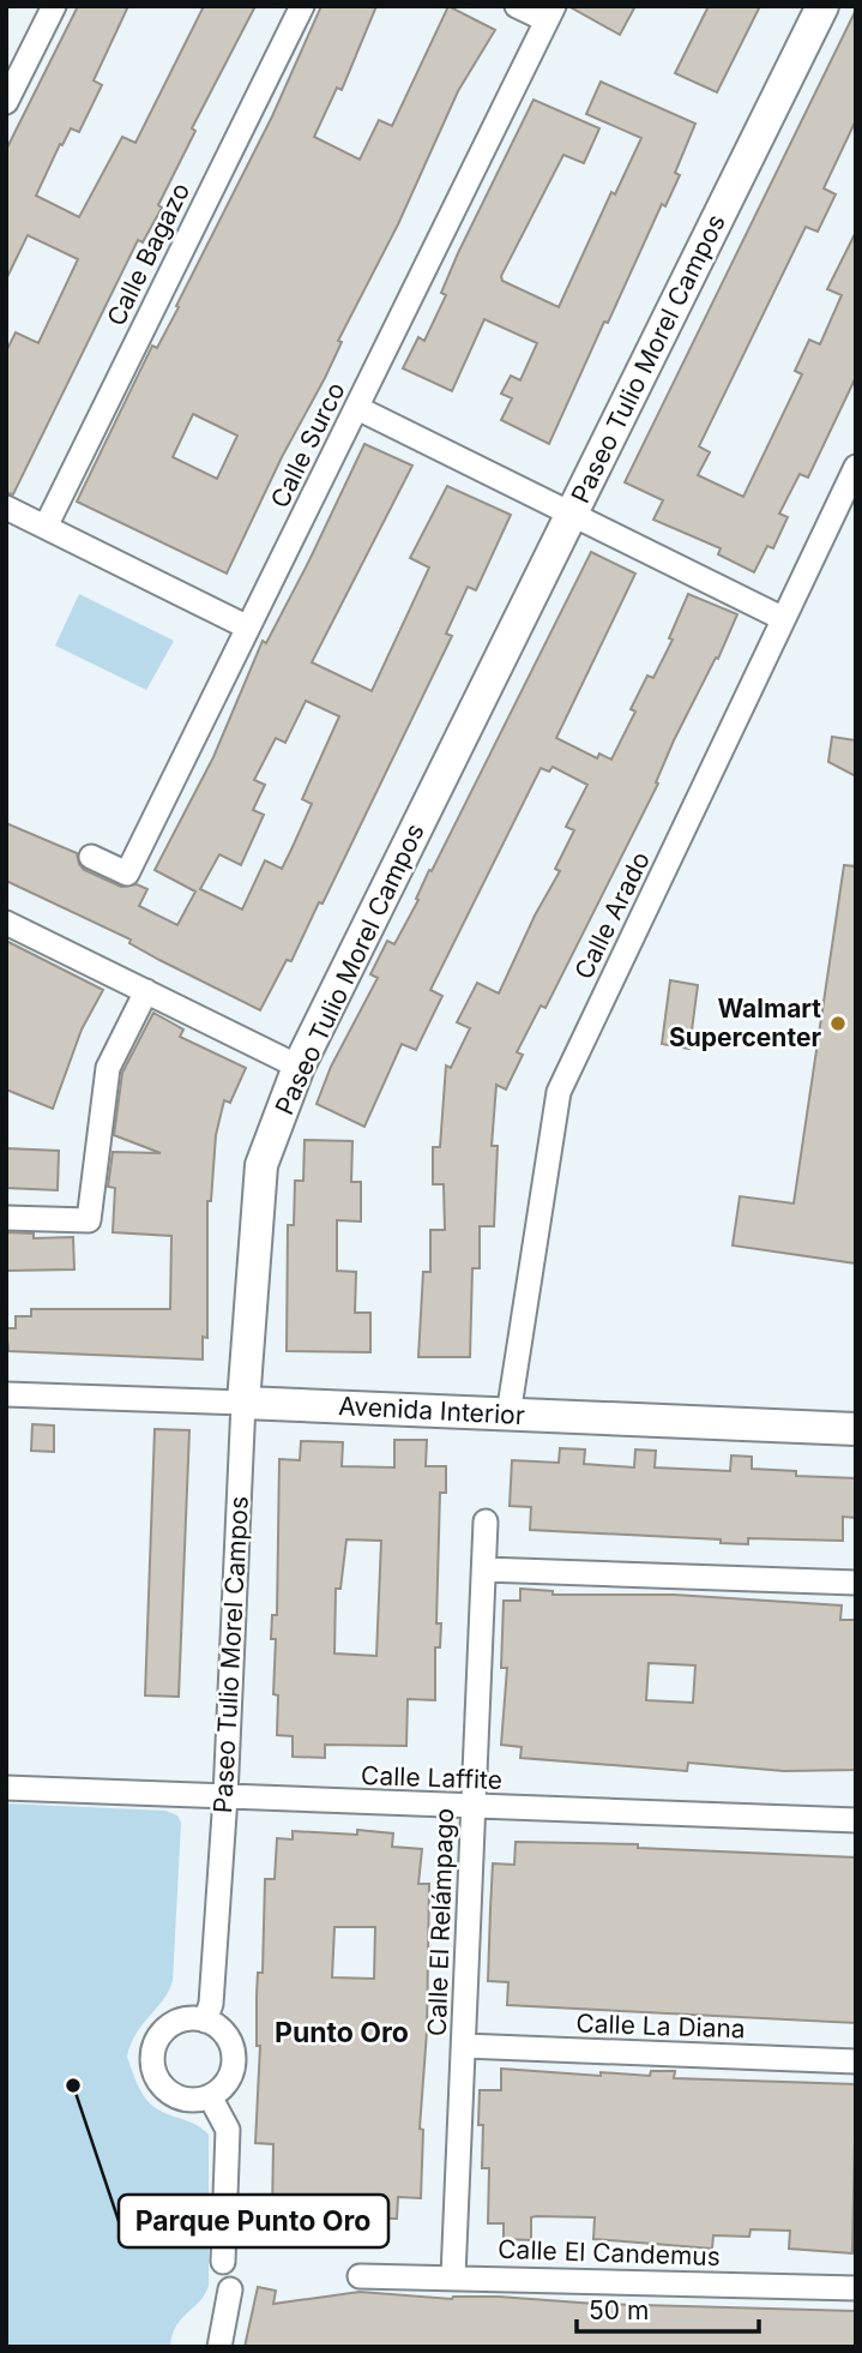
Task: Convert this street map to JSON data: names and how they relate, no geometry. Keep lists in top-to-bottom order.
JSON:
{
  "streets": {
    "street": [
      "Calle Bagazo",
      "Paseo Tulio Morel Campos",
      "Calle Surco",
      "Calle Arado",
      "Avenida Interior",
      "Calle Laffite",
      "Calle El Relámpago",
      "Calle La Diana",
      "Calle El Candemus"
    ]
  },
  "crossings": [
    ["Paseo Tulio Morel Campos", "Avenida Interior"],
    ["Paseo Tulio Morel Campos", "Calle Laffite"],
    ["Calle Arado", "Avenida Interior"],
    ["Calle Laffite", "Calle El Relámpago"],
    ["Calle El Relámpago", "Calle La Diana"],
    ["Calle El Relámpago", "Calle El Candemus"]
  ],
  "districts": ["Punto Oro"],
  "places": ["Walmart Supercenter", "Parque Punto Oro"],
  "scale_bar": "50 m"
}
